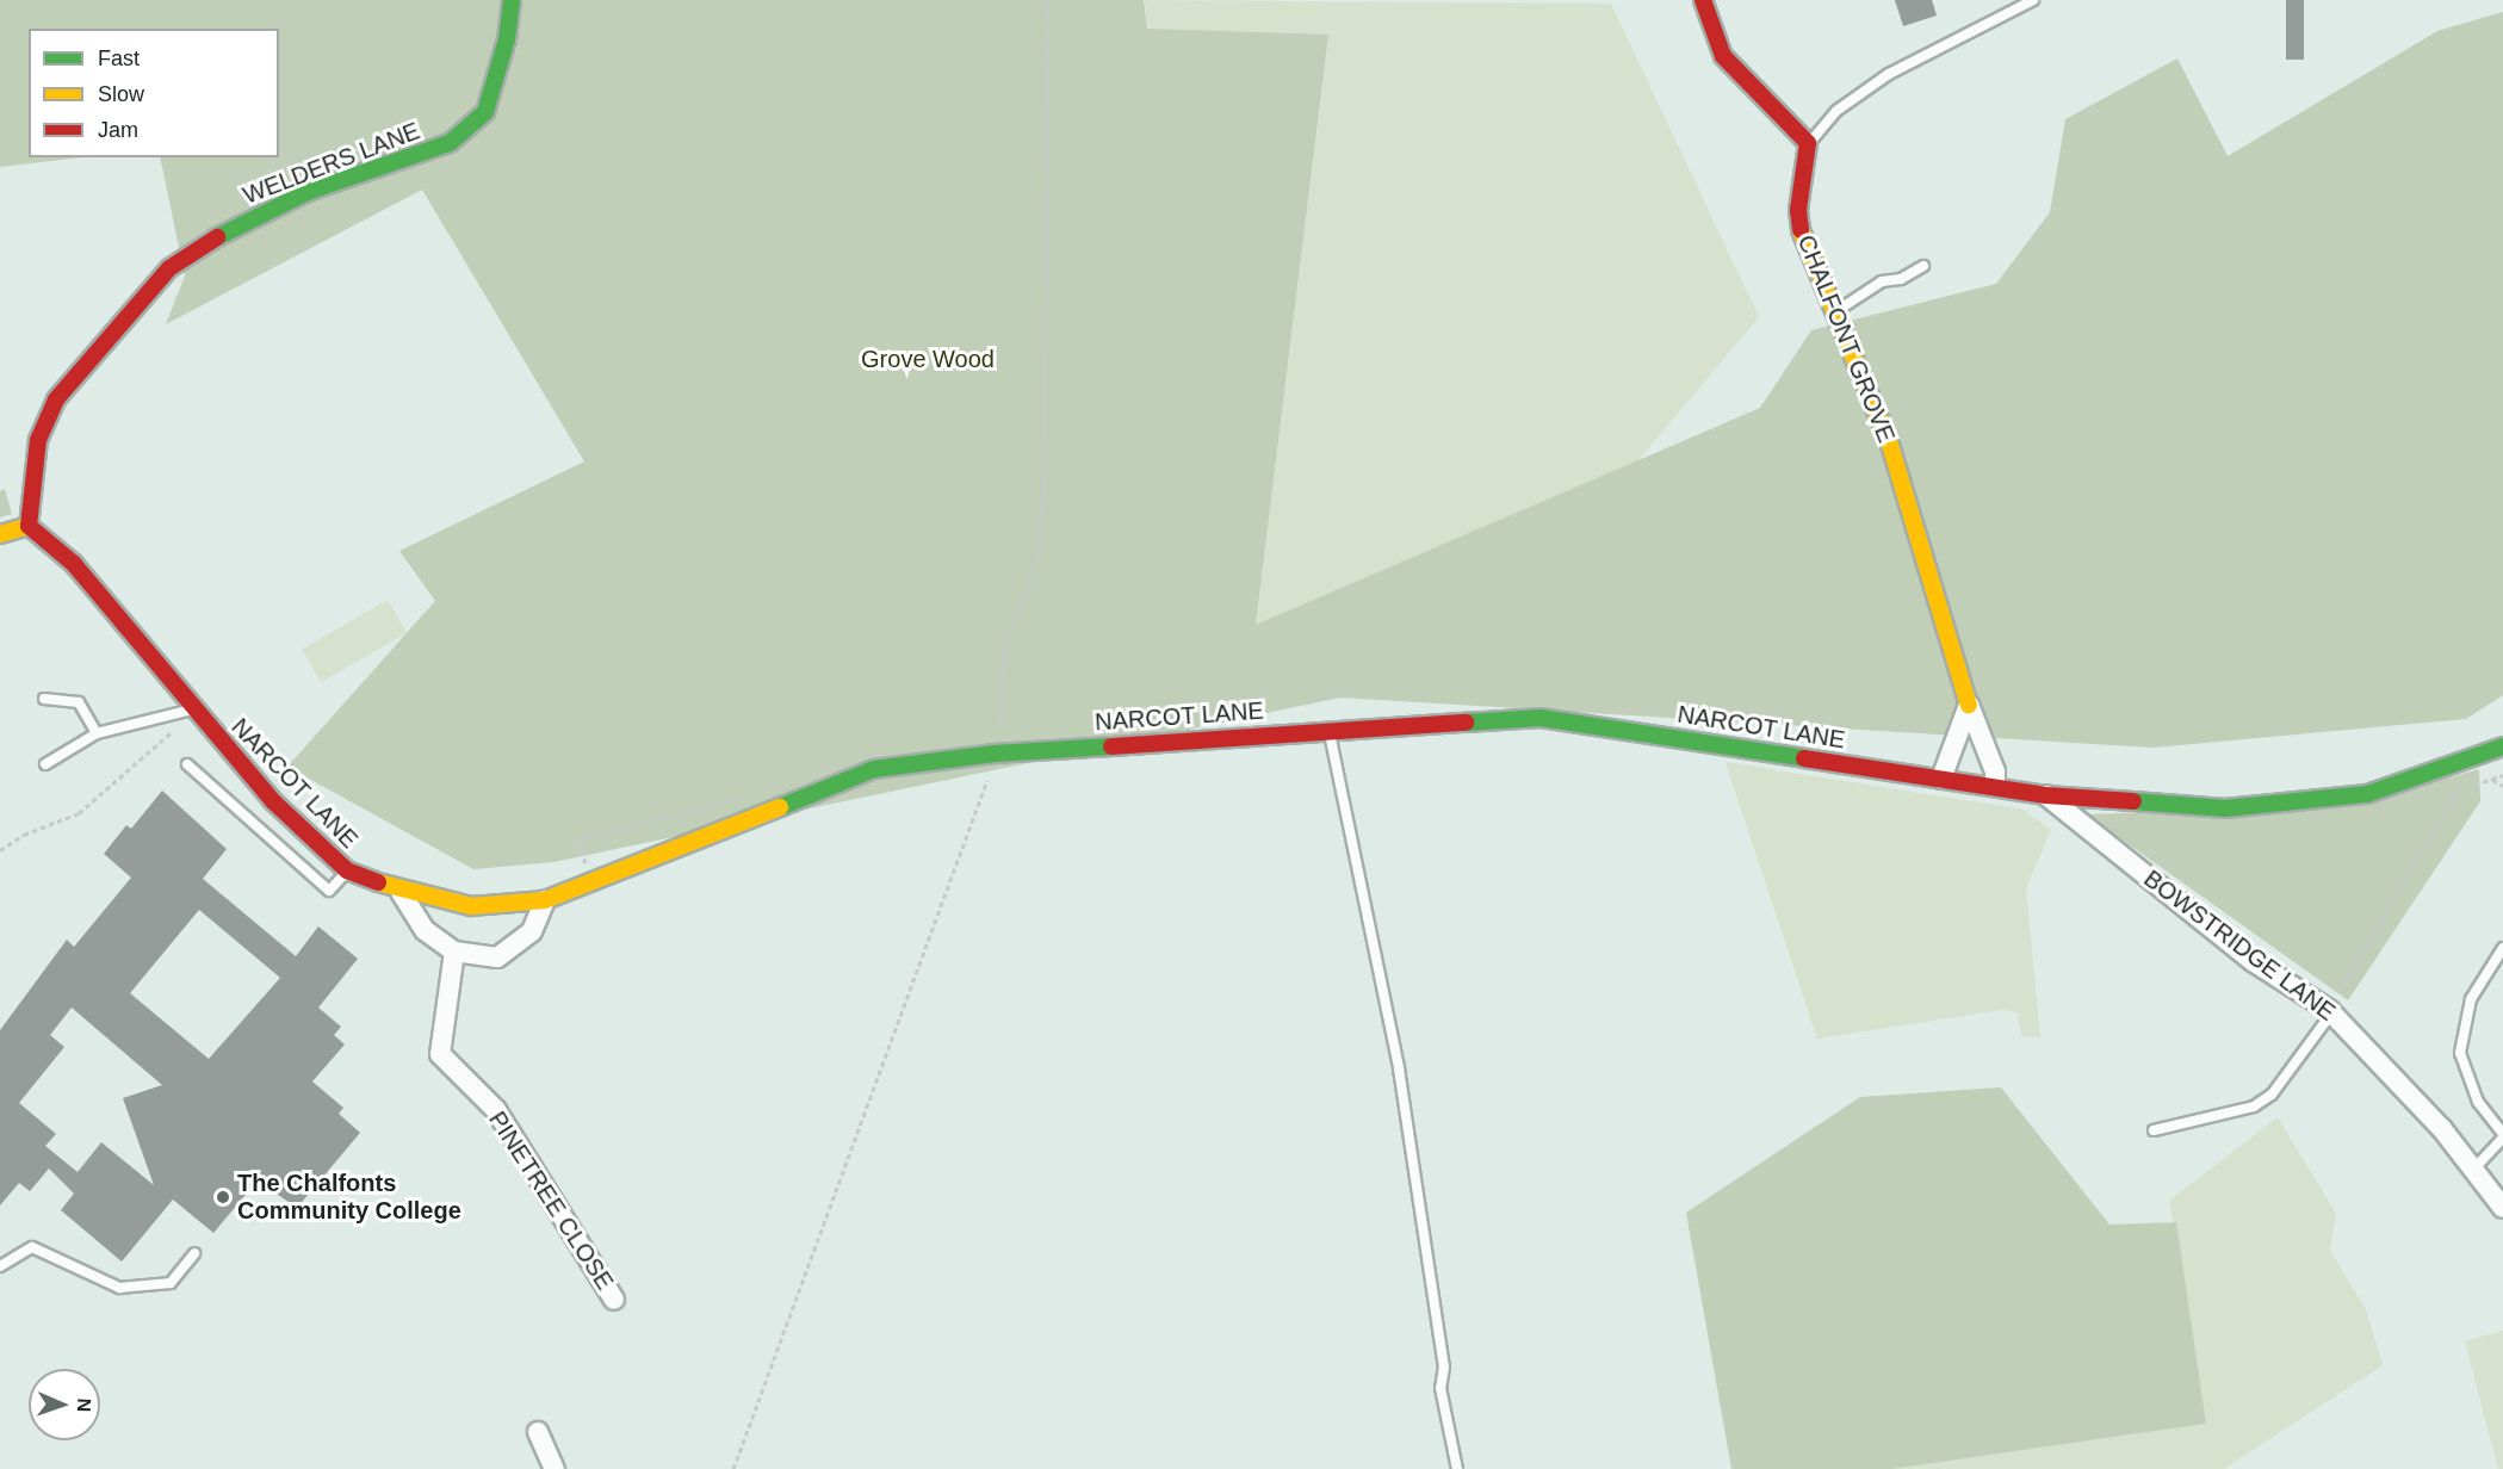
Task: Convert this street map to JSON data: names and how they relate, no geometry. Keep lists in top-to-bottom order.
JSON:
{
  "streets": {
    "street": [
      "WELDERS LANE",
      "CHALFONT GROVE",
      "NARCOT LANE",
      "BOWSTRIDGE LANE",
      "PINETREE CLOSE"
    ]
  },
  "crossings": [
    ["WELDERS LANE", "NARCOT LANE"],
    ["CHALFONT GROVE", "NARCOT LANE"],
    ["NARCOT LANE", "BOWSTRIDGE LANE"]
  ],
  "parks": ["Grove Wood"],
  "places": ["The Chalfonts Community College"],
  "legend": ["Fast", "Slow", "Jam"],
  "north": "right"
}
